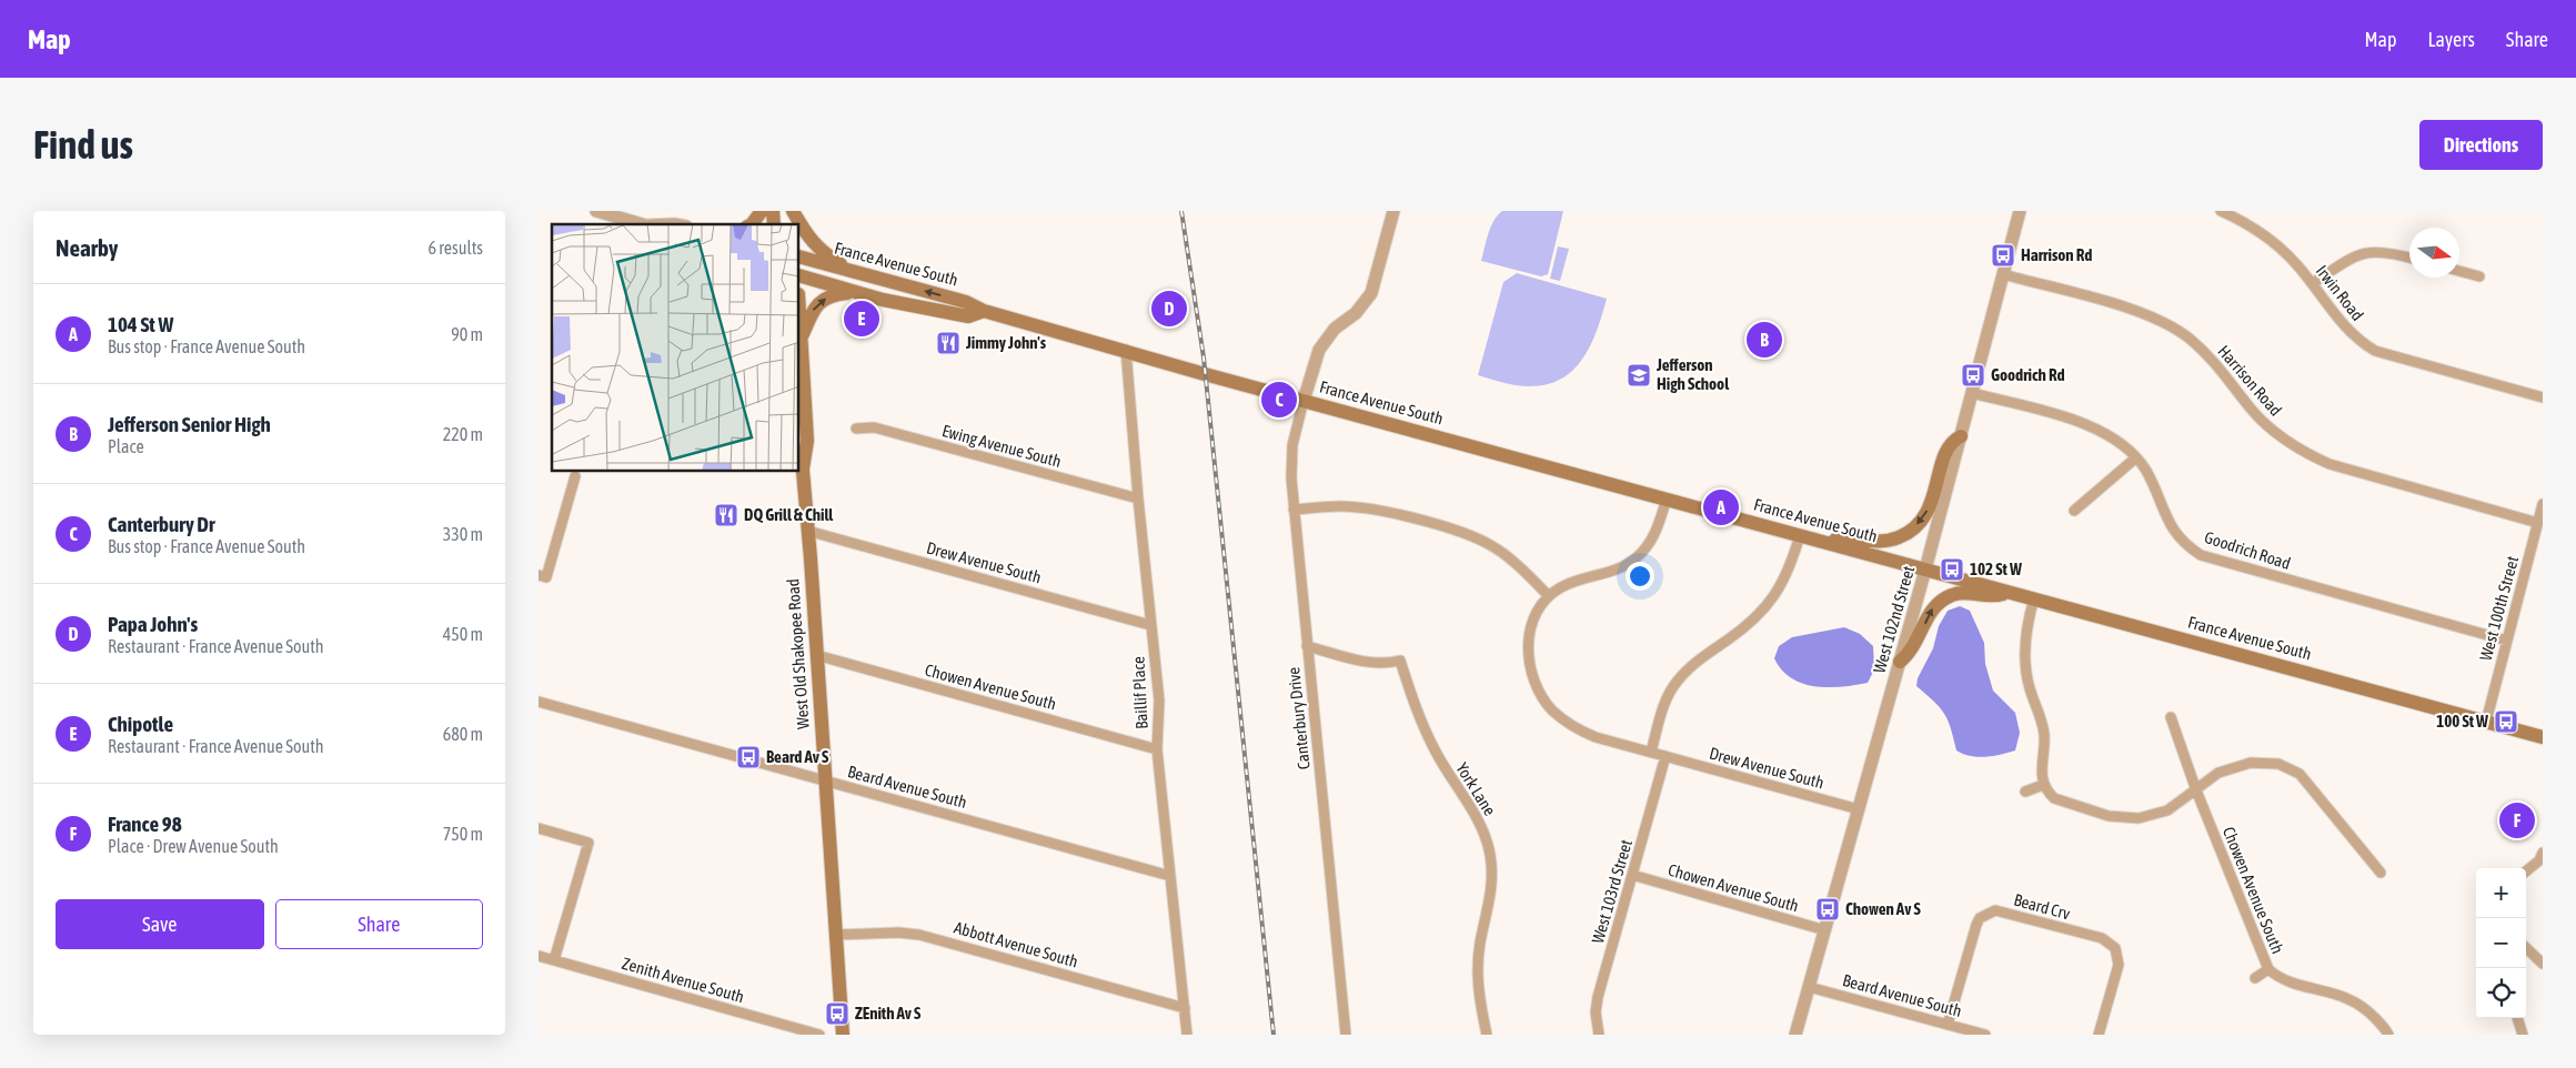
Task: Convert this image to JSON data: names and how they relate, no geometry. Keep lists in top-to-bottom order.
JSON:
{
  "streets": {
    "main road": ["France Avenue South", "West Old Shakopee Road"],
    "street": [
      "Irwin Road",
      "Harrison Road",
      "Ewing Avenue South",
      "Goodrich Road",
      "Drew Avenue South",
      "West 100th Street",
      "West 102nd Street",
      "Chowen Avenue South",
      "Baillif Place",
      "Canterbury Drive",
      "Beard Avenue South",
      "York Lane",
      "West 103rd Street",
      "Beard Crv",
      "Abbott Avenue South",
      "Zenith Avenue South"
    ]
  },
  "crossings": [
    ["France Avenue South", "West 100th Street"],
    ["France Avenue South", "West 102nd Street"],
    ["France Avenue South", "Baillif Place"],
    ["France Avenue South", "Canterbury Drive"],
    ["Harrison Road", "West 100th Street"],
    ["Harrison Road", "West 102nd Street"],
    ["Ewing Avenue South", "Baillif Place"],
    ["Goodrich Road", "West 100th Street"],
    ["Goodrich Road", "West 102nd Street"],
    ["Drew Avenue South", "West 102nd Street"],
    ["Drew Avenue South", "West Old Shakopee Road"],
    ["Drew Avenue South", "Baillif Place"],
    ["Drew Avenue South", "West 103rd Street"],
    ["West 102nd Street", "Chowen Avenue South"],
    ["West 102nd Street", "Beard Avenue South"],
    ["West Old Shakopee Road", "Chowen Avenue South"],
    ["West Old Shakopee Road", "Beard Avenue South"],
    ["West Old Shakopee Road", "Abbott Avenue South"],
    ["Chowen Avenue South", "Baillif Place"],
    ["Chowen Avenue South", "West 103rd Street"],
    ["Baillif Place", "Beard Avenue South"],
    ["Baillif Place", "Abbott Avenue South"],
    ["Canterbury Drive", "York Lane"],
    ["Beard Avenue South", "Beard Crv"]
  ],
  "places": {
    "bus stop": [
      "Harrison Rd",
      "Goodrich Rd",
      "102 St W",
      "100 St W",
      "Beard Av S",
      "Chowen Av S",
      "ZEnith Av S"
    ],
    "restaurant": ["Jimmy John's", "DQ Grill & Chill"],
    "school or university": ["Jefferson High School"]
  },
  "north": "right",
  "page": {
    "header": "Map",
    "nav": ["Map", "Layers", "Share"],
    "buttons": [
      "Directions",
      ["Save", "Share"]
    ],
    "title": "Find us",
    "heading": ["Nearby", "6 results"],
    "list": [
      {
        "mark": "A",
        "name": "104 St W",
        "note": "Bus stop · France Avenue South",
        "value": "90 m"
      },
      {
        "mark": "B",
        "name": "Jefferson Senior High",
        "note": "Place",
        "value": "220 m"
      },
      {
        "mark": "C",
        "name": "Canterbury Dr",
        "note": "Bus stop · France Avenue South",
        "value": "330 m"
      },
      {
        "mark": "D",
        "name": "Papa John's",
        "note": "Restaurant · France Avenue South",
        "value": "450 m"
      },
      {
        "mark": "E",
        "name": "Chipotle",
        "note": "Restaurant · France Avenue South",
        "value": "680 m"
      },
      {
        "mark": "F",
        "name": "France 98",
        "note": "Place · Drew Avenue South",
        "value": "750 m"
      }
    ],
    "pins": [
      "D",
      "E",
      "B",
      "C",
      "A",
      "F"
    ],
    "map_buttons": ["+", "−"]
  }
}
